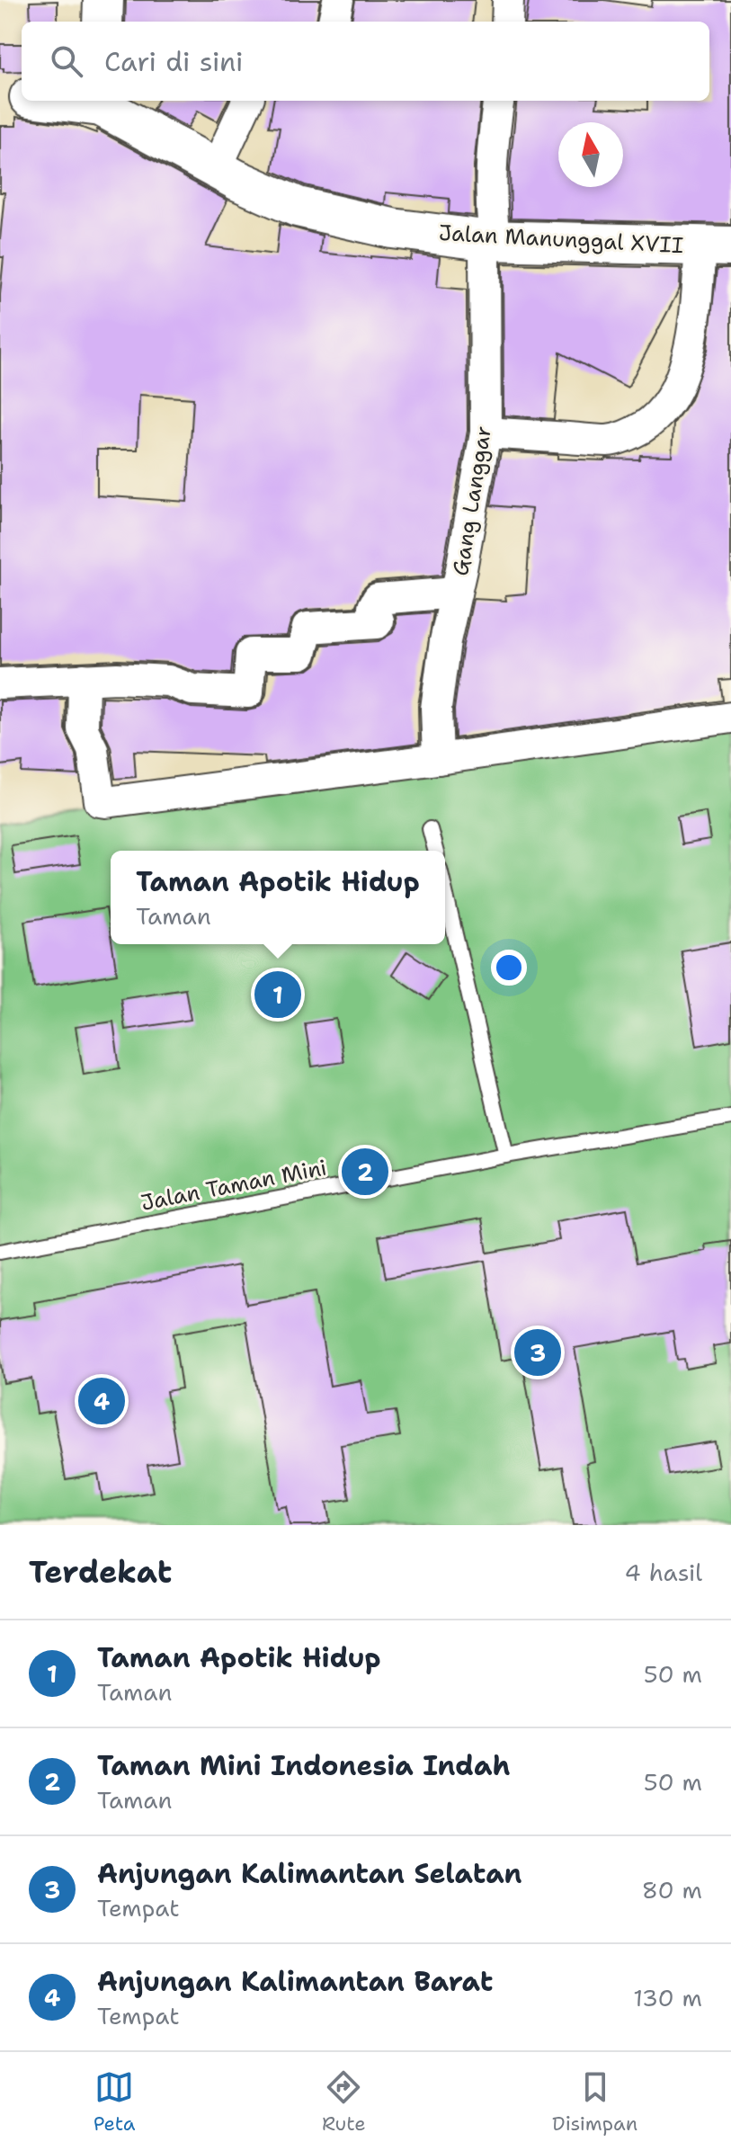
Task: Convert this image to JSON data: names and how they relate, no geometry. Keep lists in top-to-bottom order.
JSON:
{
  "streets": {
    "street": ["Jalan Manunggal XVII", "Gang Langgar"],
    "lane": ["Jalan Taman Mini"]
  },
  "crossings": [
    ["Jalan Manunggal XVII", "Gang Langgar"]
  ],
  "north": "top",
  "page": {
    "search": "Cari di sini",
    "popup": ["Taman Apotik Hidup", "Taman"],
    "pins": [
      "1",
      "2",
      "3",
      "4"
    ],
    "heading": ["Terdekat", "4 hasil"],
    "list": [
      {
        "mark": "1",
        "name": "Taman Apotik Hidup",
        "note": "Taman",
        "value": "50 m"
      },
      {
        "mark": "2",
        "name": "Taman Mini Indonesia Indah",
        "note": "Taman",
        "value": "50 m"
      },
      {
        "mark": "3",
        "name": "Anjungan Kalimantan Selatan",
        "note": "Tempat",
        "value": "80 m"
      },
      {
        "mark": "4",
        "name": "Anjungan Kalimantan Barat",
        "note": "Tempat",
        "value": "130 m"
      }
    ],
    "nav": ["Peta", "Rute", "Disimpan"]
  }
}
